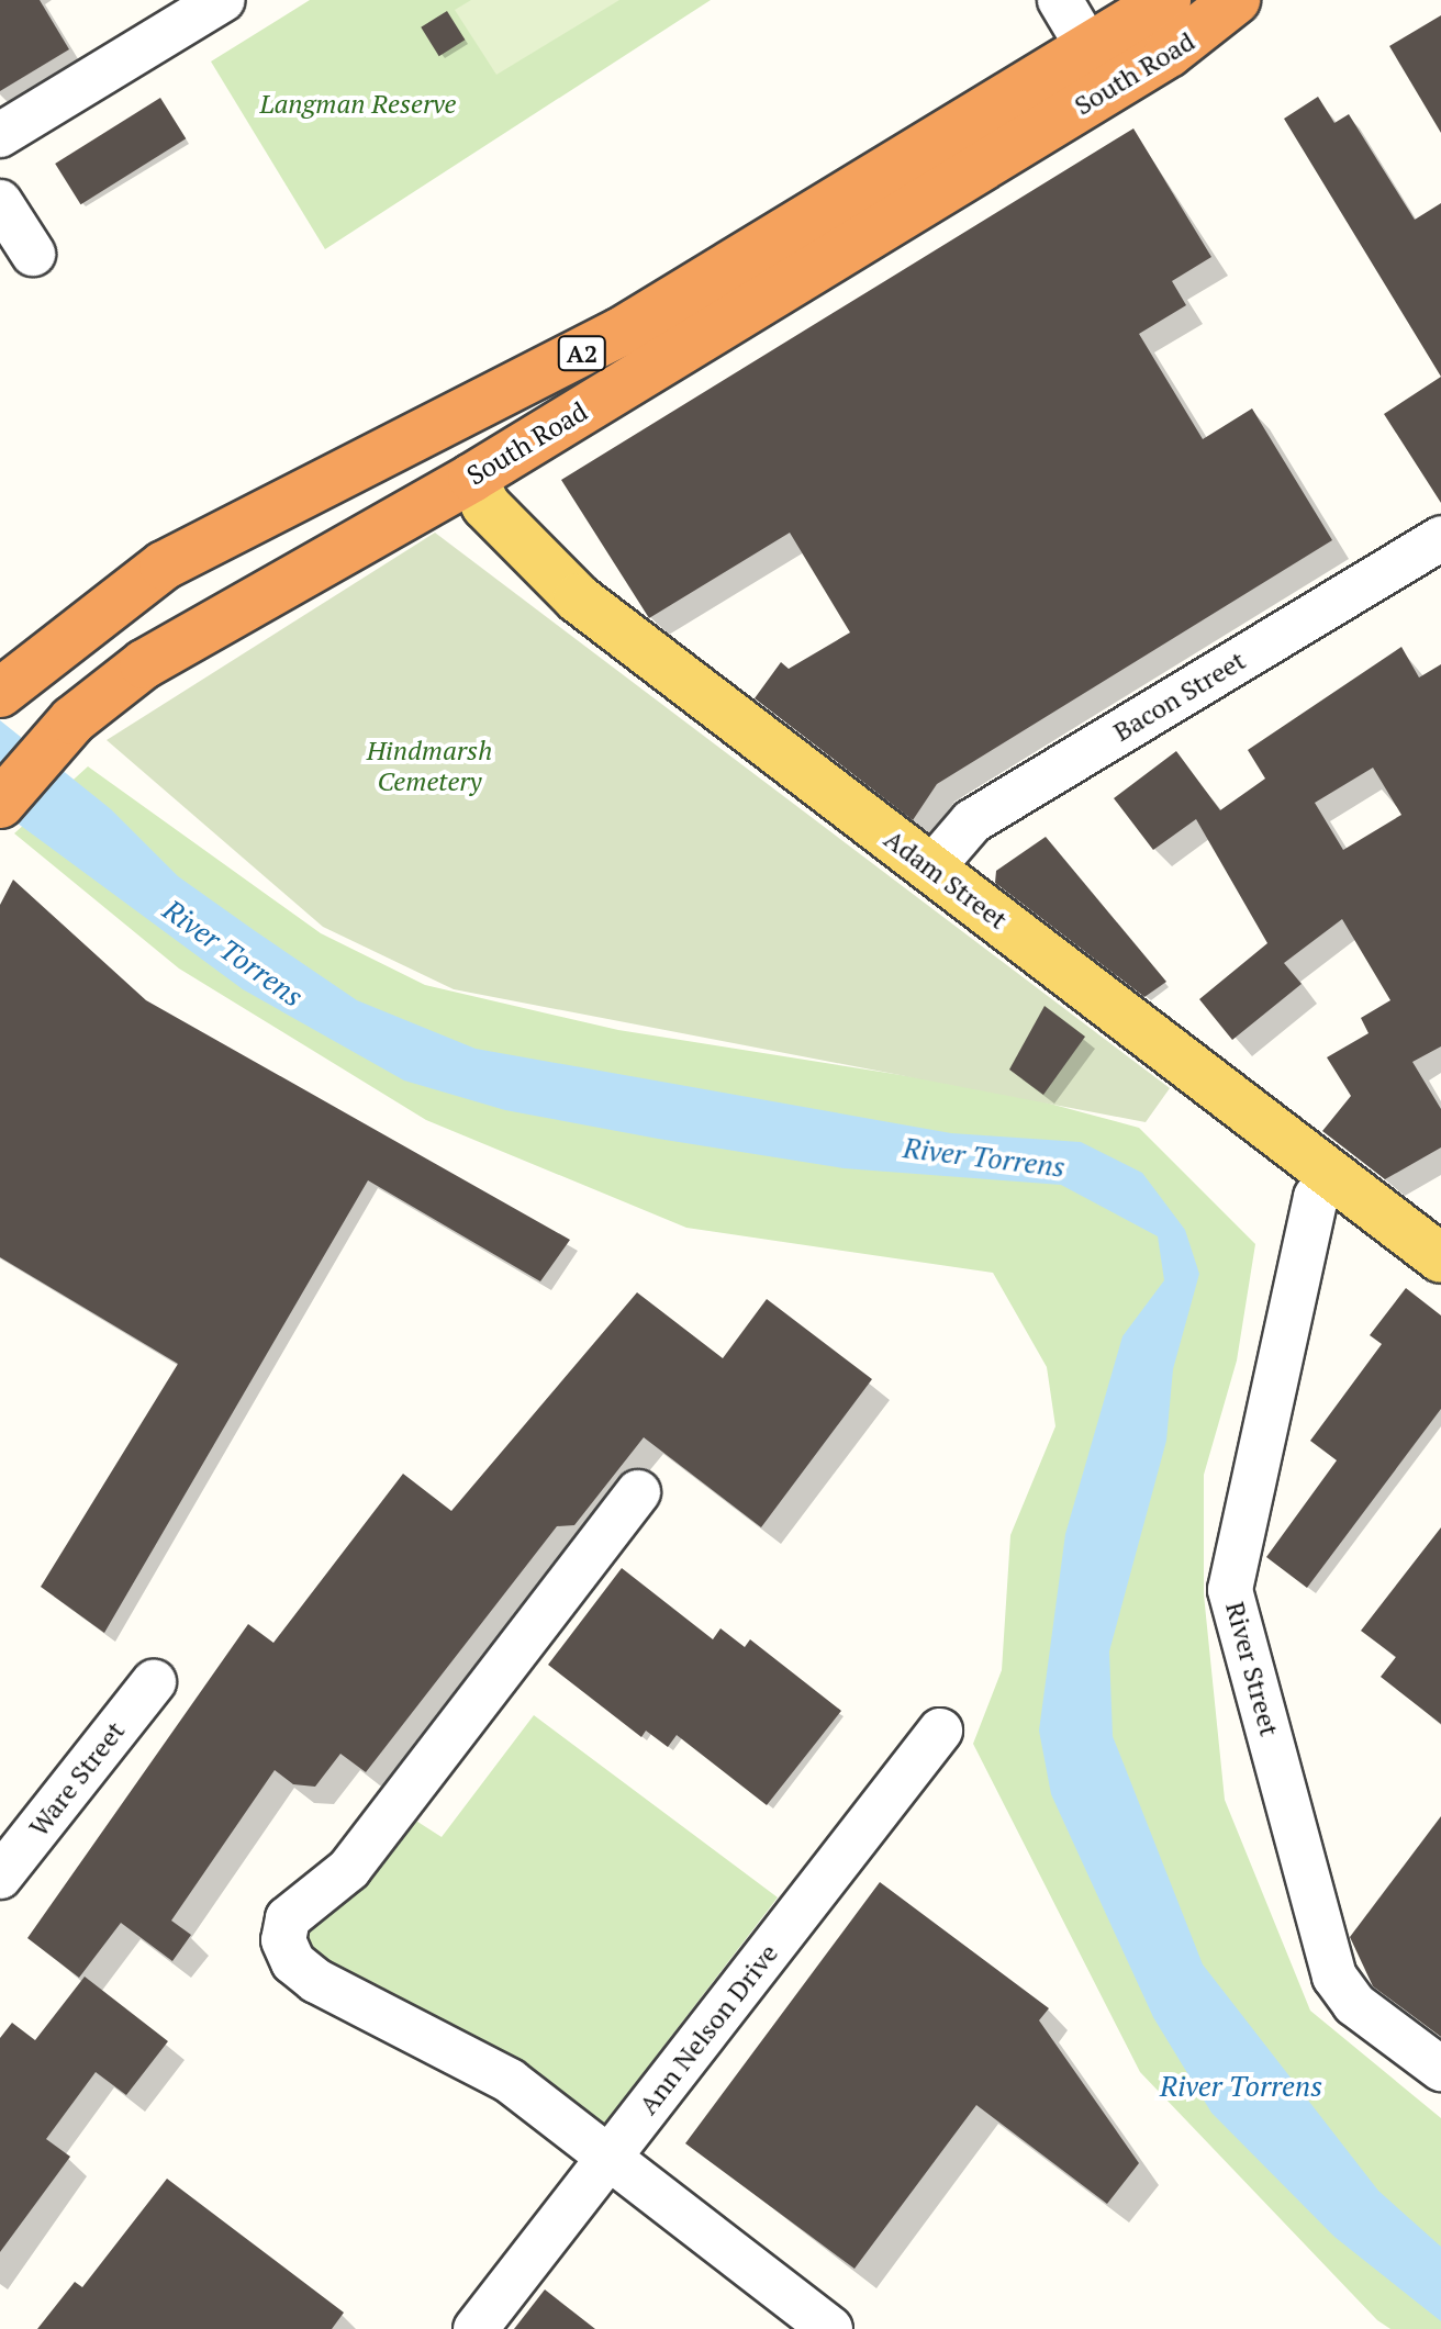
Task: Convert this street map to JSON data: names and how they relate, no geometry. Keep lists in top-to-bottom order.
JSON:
{
  "streets": {
    "highway": ["South Road", "A2"],
    "main road": ["Adam Street"],
    "street": [
      "Bacon Street",
      "River Street",
      "Ware Street",
      "Ann Nelson Drive"
    ]
  },
  "crossings": [
    ["South Road", "Adam Street"],
    ["Bacon Street", "Adam Street"],
    ["Adam Street", "River Street"]
  ],
  "water": ["River Torrens"],
  "parks": ["Langman Reserve", "Hindmarsh Cemetery"]
}
